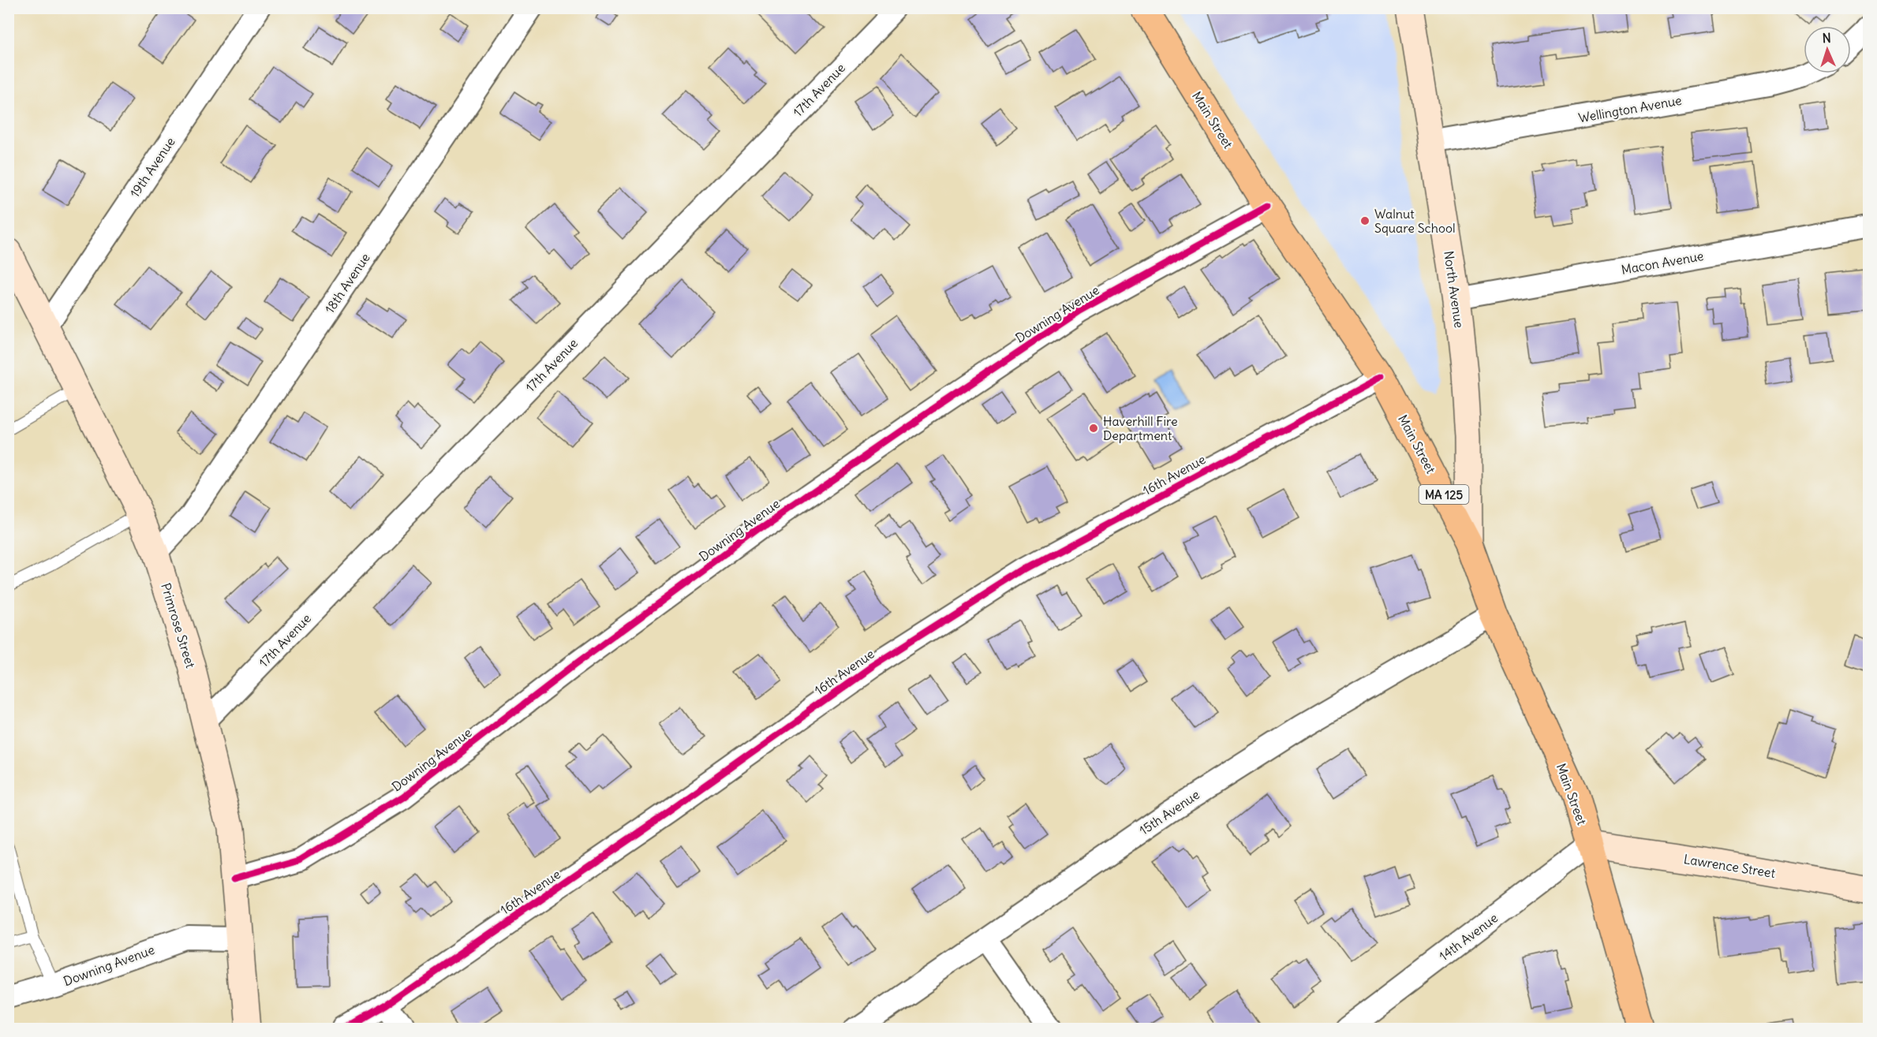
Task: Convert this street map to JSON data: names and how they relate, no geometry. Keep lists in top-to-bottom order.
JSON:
{
  "streets": {
    "main road": [
      "Main Street",
      "North Avenue",
      "MA 125",
      "Primrose Street",
      "Lawrence Street"
    ],
    "street": [
      "17th Avenue",
      "Wellington Avenue",
      "19th Avenue",
      "Macon Avenue",
      "18th Avenue",
      "Downing Avenue",
      "16th Avenue",
      "15th Avenue",
      "14th Avenue"
    ]
  },
  "crossings": [
    ["17th Avenue", "Primrose Street"],
    ["Wellington Avenue", "North Avenue"],
    ["Main Street", "North Avenue"],
    ["Main Street", "Downing Avenue"],
    ["Main Street", "16th Avenue"],
    ["Main Street", "15th Avenue"],
    ["Main Street", "Lawrence Street"],
    ["Main Street", "14th Avenue"],
    ["19th Avenue", "Primrose Street"],
    ["Macon Avenue", "North Avenue"],
    ["18th Avenue", "Primrose Street"],
    ["Downing Avenue", "Primrose Street"],
    ["Lawrence Street", "14th Avenue"]
  ],
  "places": ["Walnut Square School", "Haverhill Fire Department"],
  "north": "top"
}
